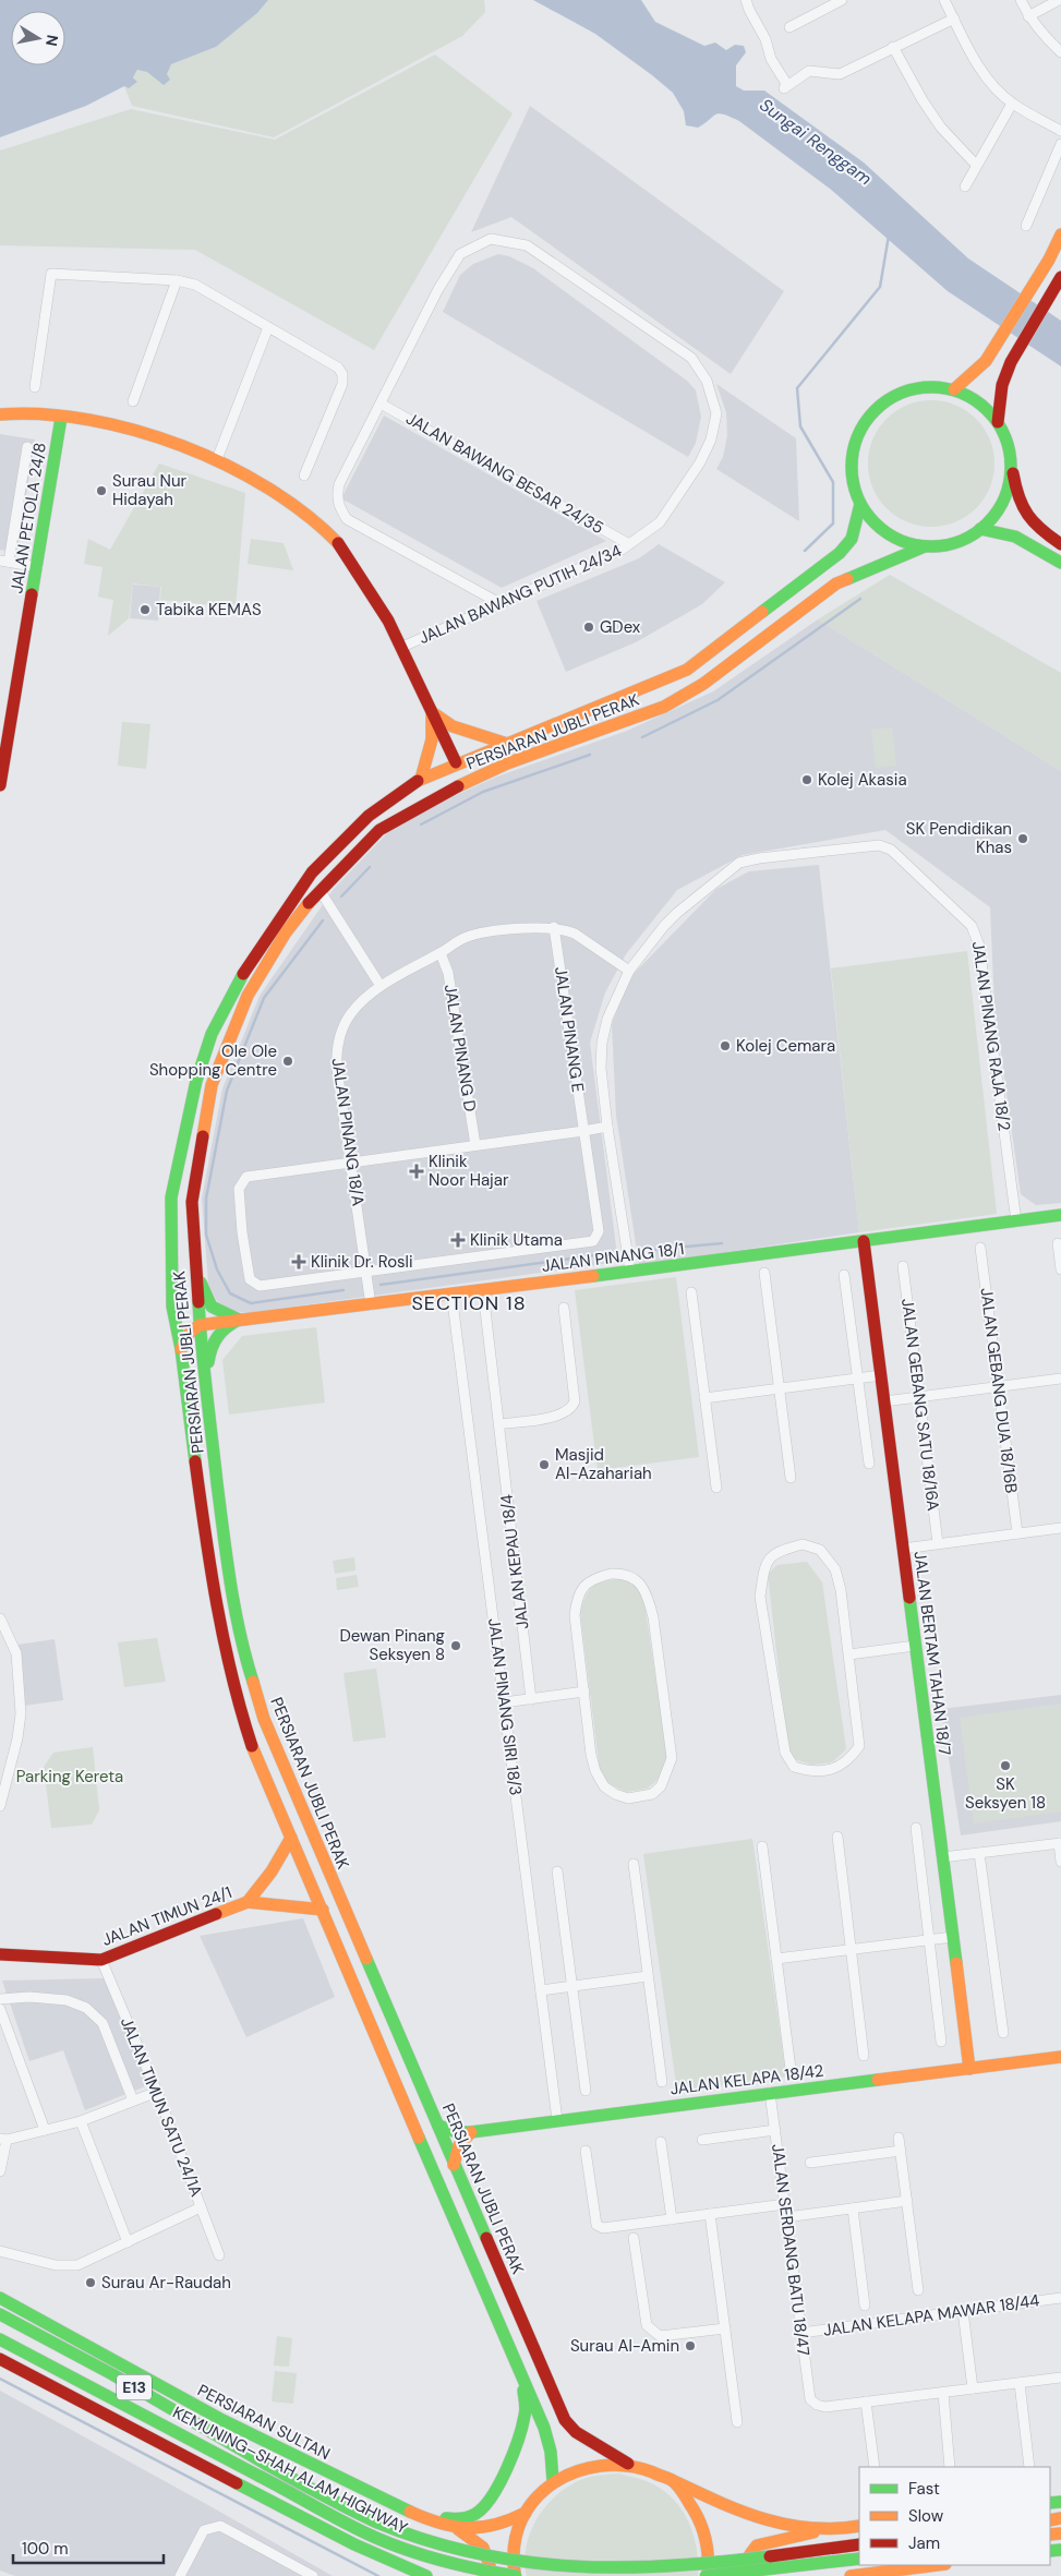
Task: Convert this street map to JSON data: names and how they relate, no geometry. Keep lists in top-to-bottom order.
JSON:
{
  "streets": {
    "main road": [
      "JALAN PETOLA 24/8",
      "PERSIARAN JUBLI PERAK",
      "JALAN PINANG 18/1",
      "JALAN BERTAM TAHAN 18/7",
      "JALAN TIMUN 24/1",
      "JALAN KELAPA 18/42",
      "E13",
      "PERSIARAN SULTAN",
      "KEMUNING–SHAH ALAM HIGHWAY"
    ],
    "street": [
      "JALAN BAWANG BESAR 24/35",
      "JALAN BAWANG PUTIH 24/34",
      "JALAN PINANG E",
      "JALAN PINANG RAJA 18/2",
      "JALAN PINANG D",
      "JALAN PINANG 18/A",
      "JALAN GEBANG DUA 18/16B",
      "JALAN GEBANG SATU 18/16A",
      "JALAN KEPAU 18/4",
      "JALAN PINANG SIRI 18/3",
      "JALAN TIMUN SATU 24/1A",
      "JALAN SERDANG BATU 18/47",
      "JALAN KELAPA MAWAR 18/44"
    ]
  },
  "crossings": [
    ["JALAN BAWANG BESAR 24/35", "JALAN BAWANG PUTIH 24/34"],
    ["PERSIARAN JUBLI PERAK", "JALAN PINANG 18/1"],
    ["PERSIARAN JUBLI PERAK", "JALAN KELAPA 18/42"],
    ["JALAN PINANG E", "JALAN PINANG 18/A"],
    ["JALAN PINANG RAJA 18/2", "JALAN PINANG 18/A"],
    ["JALAN PINANG RAJA 18/2", "JALAN PINANG 18/1"],
    ["JALAN PINANG D", "JALAN PINANG 18/A"],
    ["JALAN PINANG 18/A", "JALAN PINANG 18/1"],
    ["JALAN PINANG 18/1", "JALAN BERTAM TAHAN 18/7"],
    ["JALAN PINANG 18/1", "JALAN PINANG SIRI 18/3"],
    ["JALAN BERTAM TAHAN 18/7", "JALAN KELAPA 18/42"],
    ["JALAN PINANG SIRI 18/3", "JALAN KELAPA 18/42"],
    ["JALAN TIMUN 24/1", "JALAN TIMUN SATU 24/1A"],
    ["JALAN KELAPA 18/42", "JALAN SERDANG BATU 18/47"],
    ["JALAN SERDANG BATU 18/47", "JALAN KELAPA MAWAR 18/44"]
  ],
  "districts": ["SECTION 18"],
  "water": ["Sungai Renggam"],
  "parks": ["Parking Kereta"],
  "places": {
    "other": [
      "Surau Nur Hidayah",
      "Tabika KEMAS",
      "GDex",
      "Kolej Akasia",
      "SK Pendidikan Khas",
      "Kolej Cemara",
      "Ole Ole Shopping Centre",
      "Masjid Al-Azahariah",
      "Dewan Pinang Seksyen 8",
      "SK Seksyen 18",
      "Surau Ar-Raudah",
      "Surau Al-Amin"
    ],
    "health": ["Klinik Noor Hajar", "Klinik Utama", "Klinik Dr. Rosli"]
  },
  "legend": ["Fast", "Slow", "Jam"],
  "scale_bar": "100 m",
  "north": "right"
}
